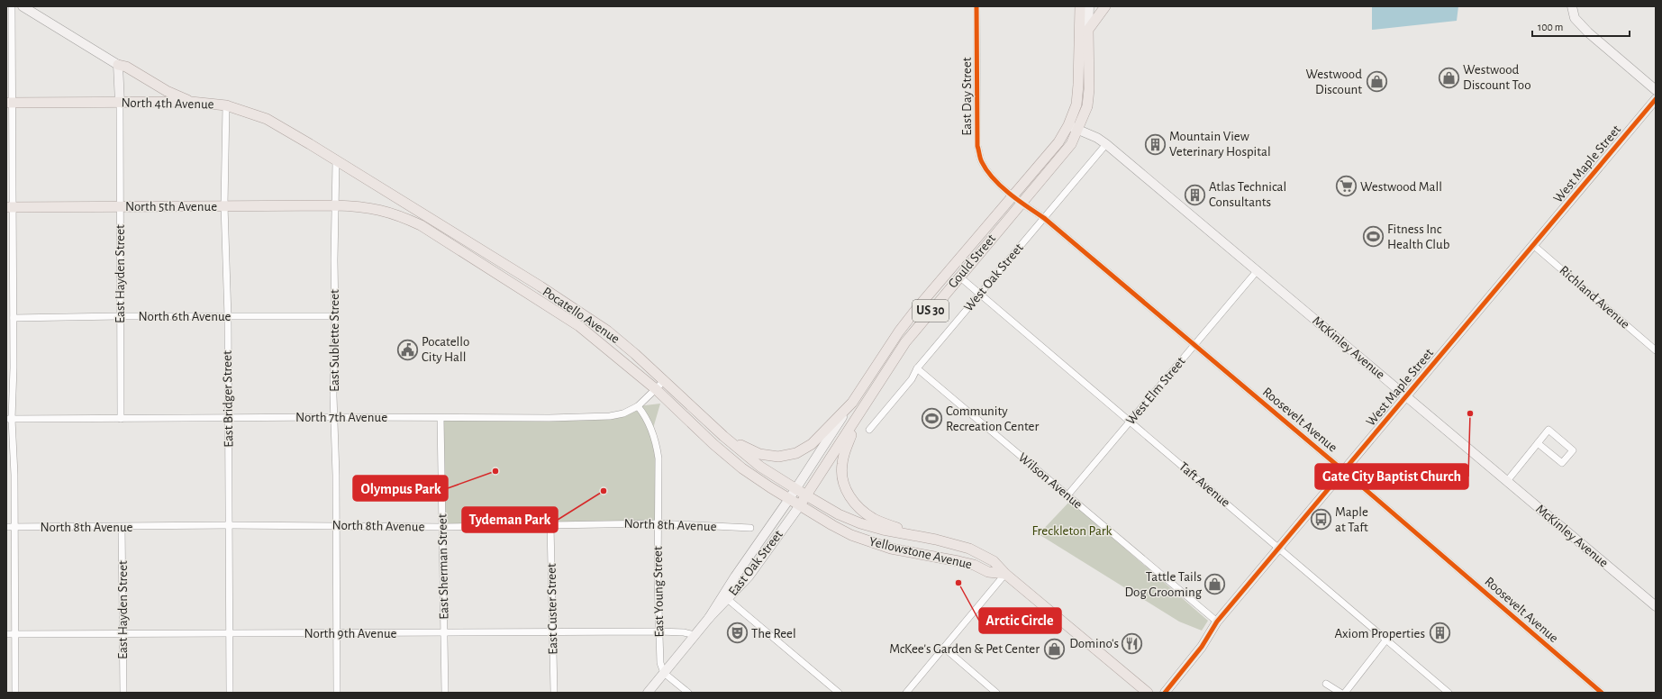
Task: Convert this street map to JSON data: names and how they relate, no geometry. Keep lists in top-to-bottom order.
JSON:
{
  "streets": {
    "main road": [
      "North 4th Avenue",
      "North 5th Avenue",
      "Gould Street",
      "US 30",
      "Pocatello Avenue",
      "Yellowstone Avenue"
    ],
    "street": [
      "East Day Street",
      "West Maple Street",
      "East Hayden Street",
      "West Oak Street",
      "Richland Avenue",
      "North 6th Avenue",
      "East Sublette Street",
      "McKinley Avenue",
      "West Elm Street",
      "East Bridger Street",
      "North 7th Avenue",
      "Roosevelt Avenue",
      "Wilson Avenue",
      "Taft Avenue",
      "North 8th Avenue",
      "East Oak Street",
      "East Sherman Street",
      "East Young Street",
      "East Custer Street",
      "North 9th Avenue"
    ]
  },
  "crossings": [
    ["East Day Street", "Gould Street"],
    ["East Day Street", "Roosevelt Avenue"],
    ["North 4th Avenue", "East Hayden Street"],
    ["North 4th Avenue", "Pocatello Avenue"],
    ["North 4th Avenue", "East Sublette Street"],
    ["North 4th Avenue", "East Bridger Street"],
    ["West Maple Street", "Richland Avenue"],
    ["West Maple Street", "McKinley Avenue"],
    ["West Maple Street", "Roosevelt Avenue"],
    ["West Maple Street", "Wilson Avenue"],
    ["West Maple Street", "Taft Avenue"],
    ["North 5th Avenue", "East Hayden Street"],
    ["North 5th Avenue", "Pocatello Avenue"],
    ["North 5th Avenue", "East Sublette Street"],
    ["North 5th Avenue", "East Bridger Street"],
    ["Gould Street", "US 30"],
    ["Gould Street", "Pocatello Avenue"],
    ["Gould Street", "McKinley Avenue"],
    ["Gould Street", "Roosevelt Avenue"],
    ["Gould Street", "Taft Avenue"],
    ["Gould Street", "Yellowstone Avenue"],
    ["Gould Street", "East Oak Street"],
    ["East Hayden Street", "North 6th Avenue"],
    ["East Hayden Street", "North 7th Avenue"],
    ["East Hayden Street", "North 8th Avenue"],
    ["East Hayden Street", "North 9th Avenue"],
    ["West Oak Street", "McKinley Avenue"],
    ["West Oak Street", "Roosevelt Avenue"],
    ["West Oak Street", "Wilson Avenue"],
    ["West Oak Street", "Taft Avenue"],
    ["US 30", "Pocatello Avenue"],
    ["US 30", "McKinley Avenue"],
    ["Pocatello Avenue", "East Sublette Street"],
    ["Pocatello Avenue", "North 7th Avenue"],
    ["Pocatello Avenue", "Yellowstone Avenue"],
    ["Pocatello Avenue", "East Oak Street"],
    ["North 6th Avenue", "East Sublette Street"],
    ["North 6th Avenue", "East Bridger Street"],
    ["East Sublette Street", "North 7th Avenue"],
    ["East Sublette Street", "North 8th Avenue"],
    ["East Sublette Street", "North 9th Avenue"],
    ["McKinley Avenue", "West Elm Street"],
    ["West Elm Street", "Roosevelt Avenue"],
    ["West Elm Street", "Wilson Avenue"],
    ["West Elm Street", "Taft Avenue"],
    ["East Bridger Street", "North 7th Avenue"],
    ["East Bridger Street", "North 8th Avenue"],
    ["East Bridger Street", "North 9th Avenue"],
    ["North 7th Avenue", "East Sherman Street"],
    ["North 7th Avenue", "East Young Street"],
    ["North 8th Avenue", "East Sherman Street"],
    ["North 8th Avenue", "East Young Street"],
    ["North 8th Avenue", "East Custer Street"],
    ["Yellowstone Avenue", "East Oak Street"],
    ["East Oak Street", "East Young Street"],
    ["East Oak Street", "North 9th Avenue"],
    ["East Sherman Street", "North 9th Avenue"],
    ["East Young Street", "North 9th Avenue"],
    ["East Custer Street", "North 9th Avenue"]
  ],
  "parks": ["Freckleton Park"],
  "places": {
    "shop": [
      "Westwood Discount Too",
      "Westwood Discount",
      "Tattle Tails Dog Grooming",
      "McKee's Garden & Pet Center"
    ],
    "building": ["Mountain View Veterinary Hospital", "Atlas Technical Consultants", "Axiom Properties"],
    "supermarket": ["Westwood Mall"],
    "sports": ["Fitness Inc Health Club", "Community Recreation Center"],
    "public building": ["Pocatello City Hall"],
    "other": [
      "Gate City Baptist Church",
      "Olympus Park",
      "Tydeman Park",
      "Arctic Circle"
    ],
    "bus stop": ["Maple at Taft"],
    "theatre": ["The Reel"],
    "restaurant": ["Domino's"]
  },
  "scale_bar": "100 m"
}
